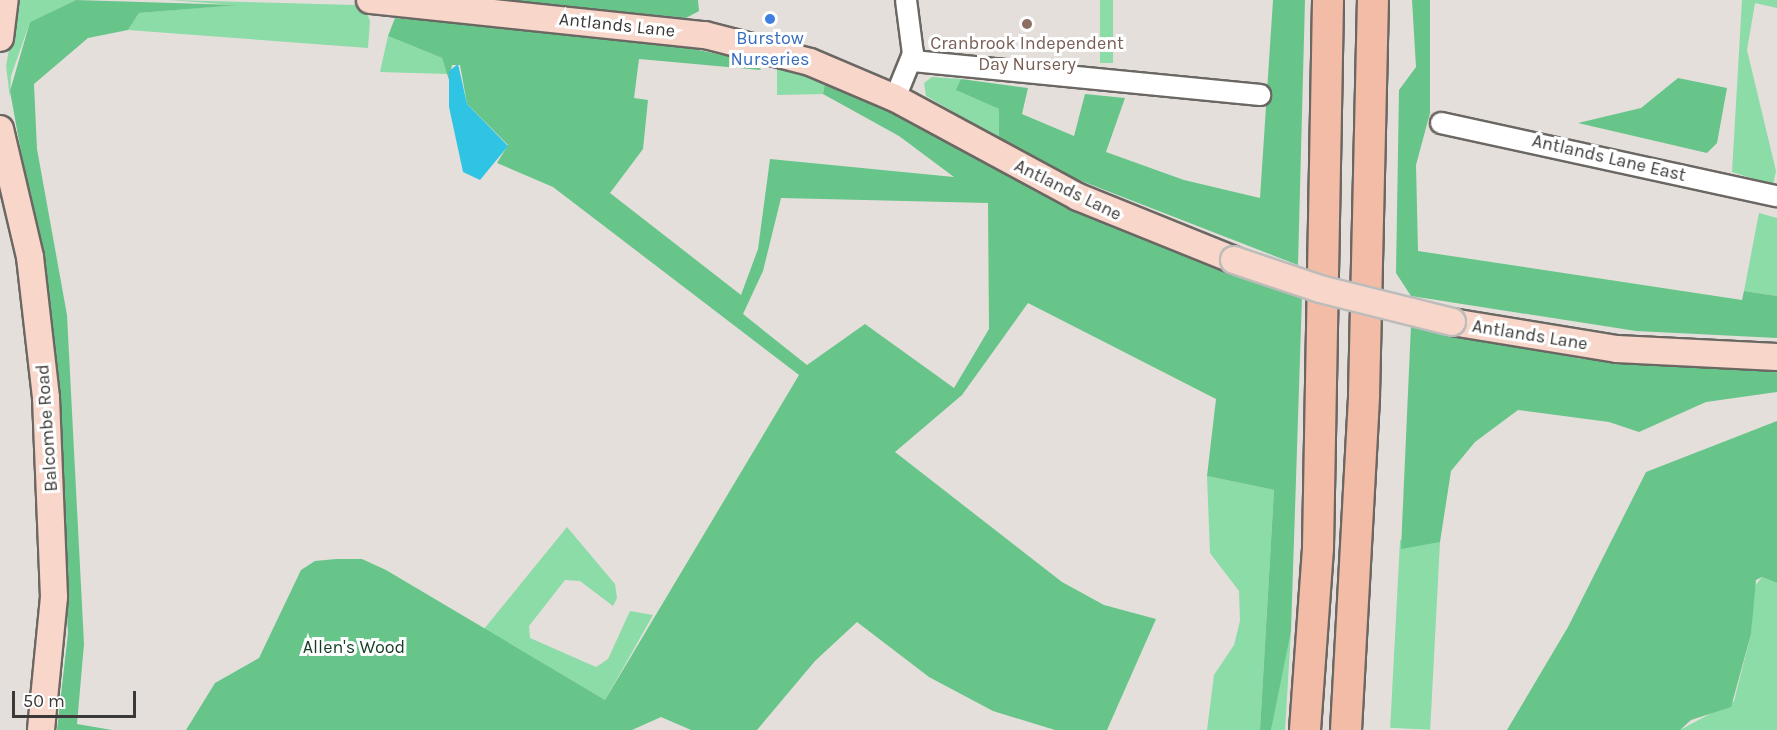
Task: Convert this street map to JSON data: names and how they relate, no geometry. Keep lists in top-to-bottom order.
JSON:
{
  "streets": {
    "main road": ["Antlands Lane", "Balcombe Road"],
    "street": ["Antlands Lane East"]
  },
  "parks": ["Allen's Wood"],
  "places": ["Burstow Nurseries", "Cranbrook Independent Day Nursery"],
  "scale_bar": "50 m"
}
